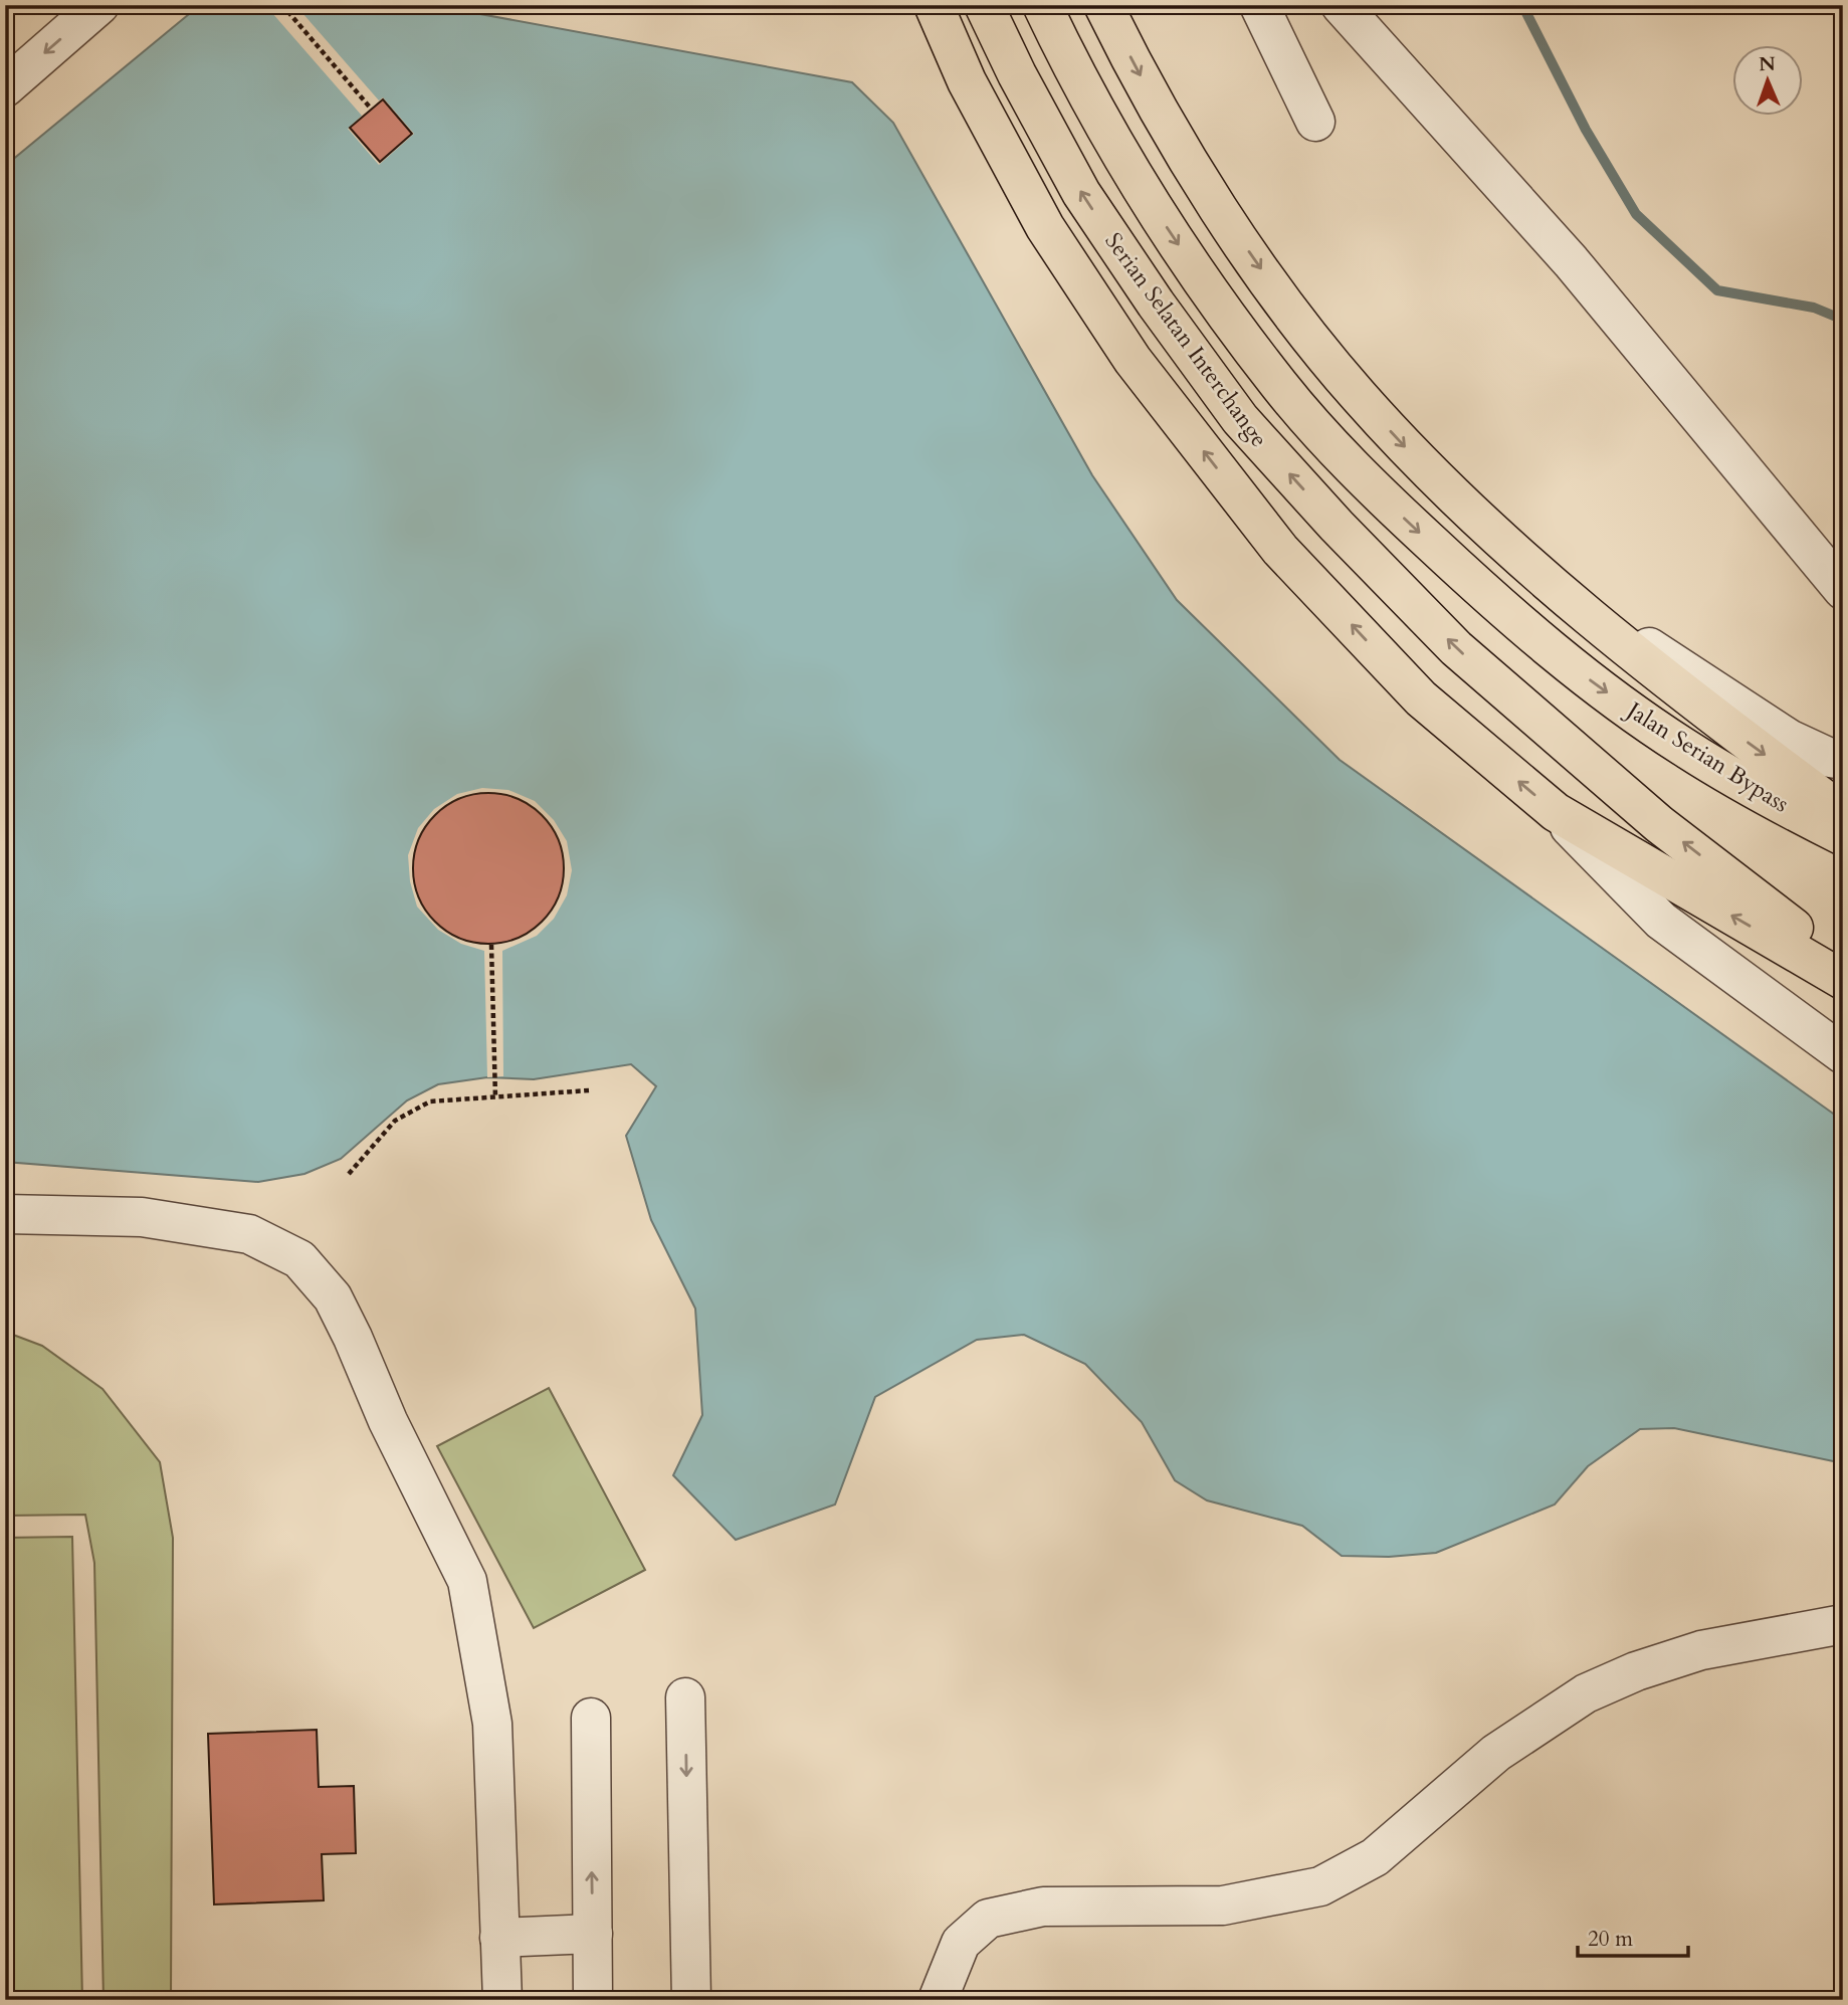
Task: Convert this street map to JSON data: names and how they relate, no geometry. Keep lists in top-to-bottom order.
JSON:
{
  "streets": {
    "highway": ["Serian Selatan Interchange", "Jalan Serian Bypass"]
  },
  "crossings": [
    ["Serian Selatan Interchange", "Jalan Serian Bypass"]
  ],
  "scale_bar": "20 m",
  "north": "top"
}
